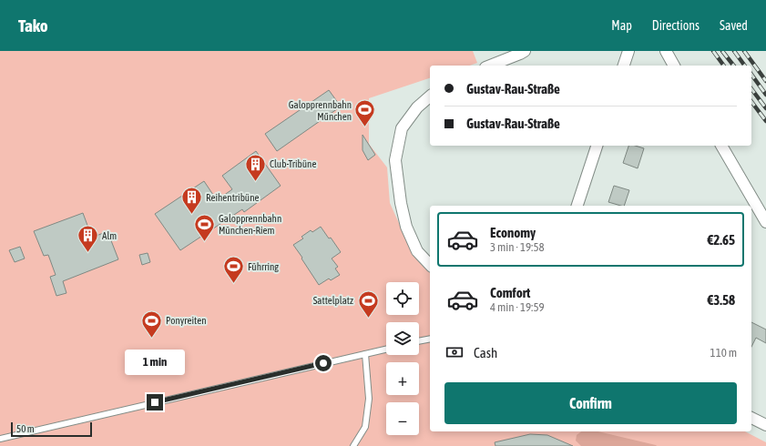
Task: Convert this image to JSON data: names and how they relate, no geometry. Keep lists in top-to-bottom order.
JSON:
{
  "places": {
    "sports": [
      "Galopprennbahn Műnchen",
      "Galopprennbahn München-Riem",
      "Führring",
      "Sattelplatz",
      "Ponyreiten"
    ],
    "building": ["Club-Tribüne", "Reihentribüne", "Alm"]
  },
  "scale_bar": "50 m",
  "page": {
    "header": "Tako",
    "nav": ["Map", "Directions", "Saved"],
    "banner": ["Gustav-Rau-Straße", "Gustav-Rau-Straße"],
    "list": [
      {
        "name": "Economy",
        "note": "3 min · 19:58",
        "value": "€2.65"
      },
      {
        "name": "Comfort",
        "note": "4 min · 19:59",
        "value": "€3.58"
      }
    ],
    "map_buttons": ["+", "−"],
    "pay": ["Cash", "110 m"],
    "bubble": "1 min",
    "buttons": "Confirm",
    "scale": "50 m"
  }
}
